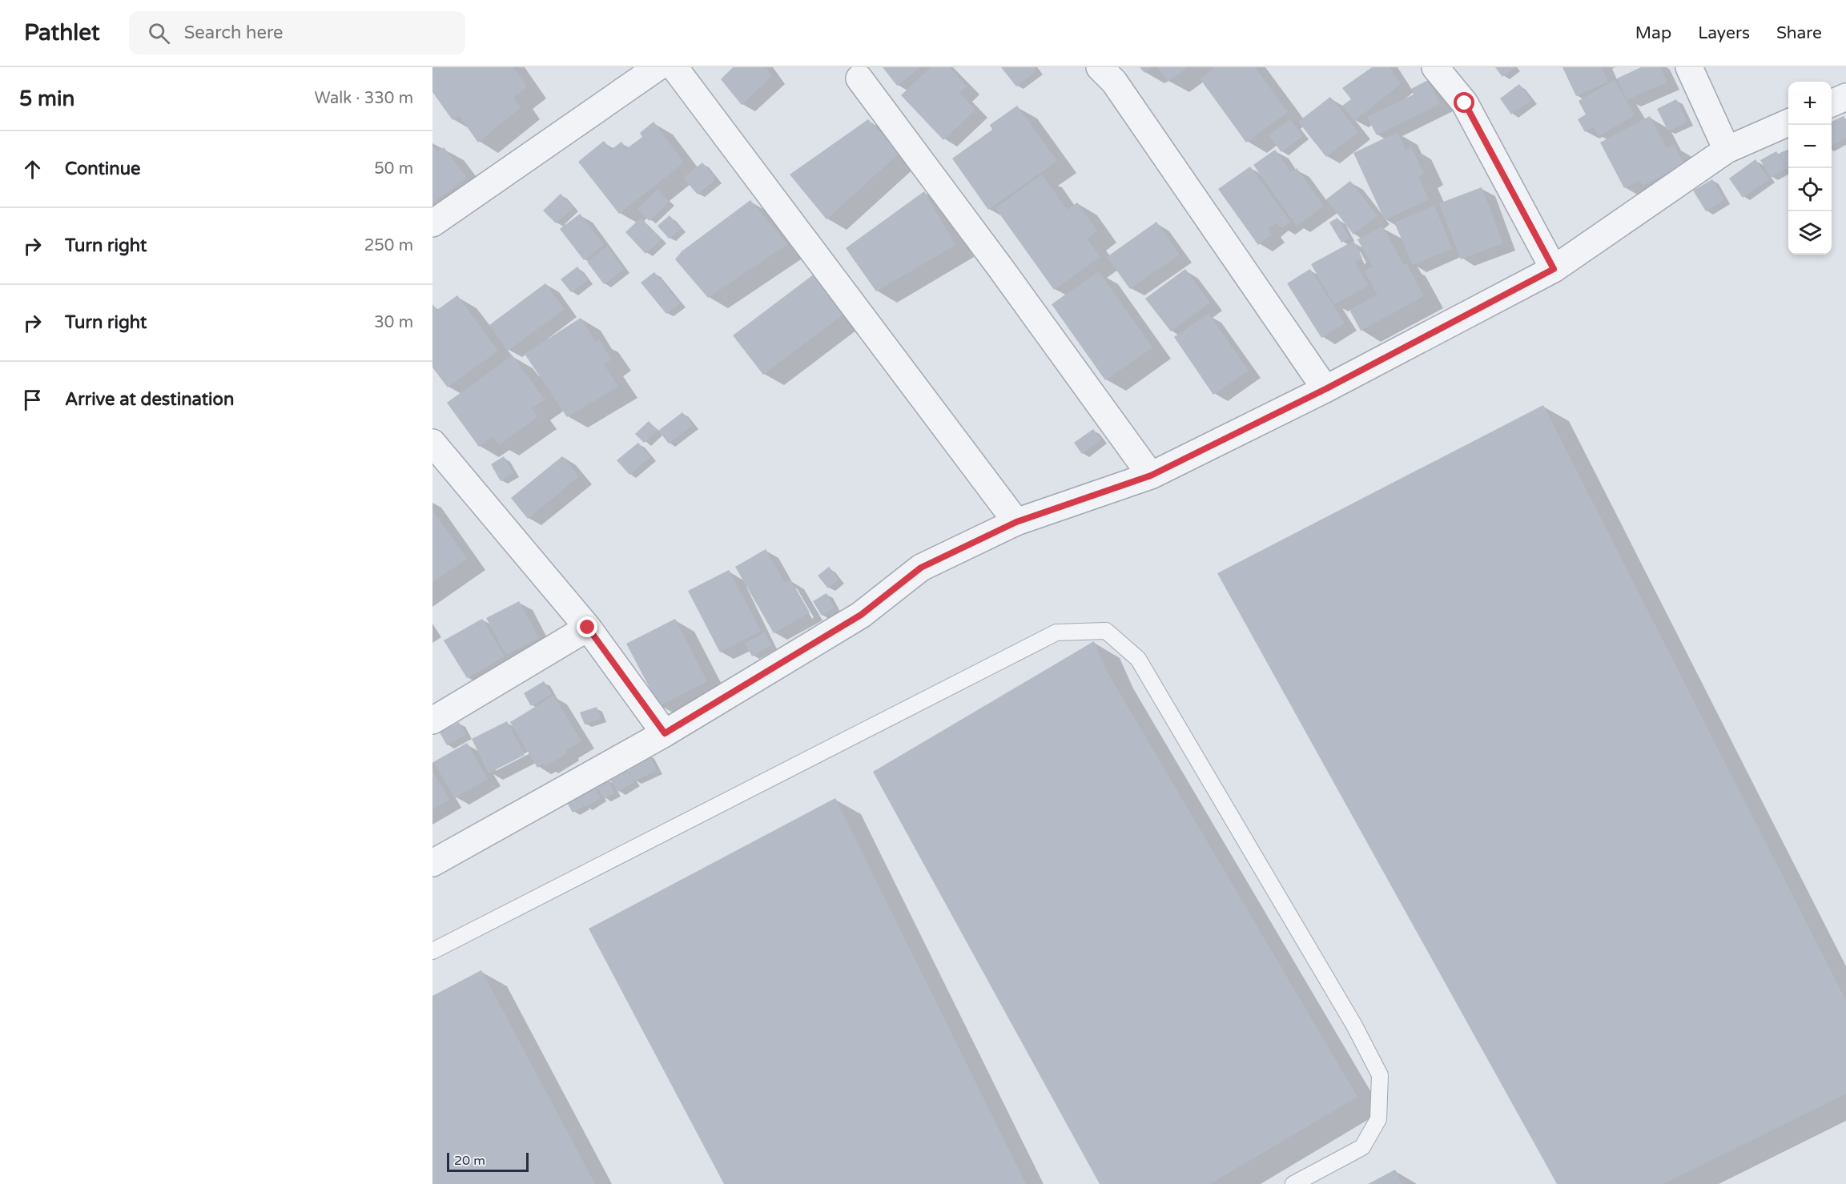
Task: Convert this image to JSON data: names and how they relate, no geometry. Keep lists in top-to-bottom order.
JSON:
{
  "scale_bar": "20 m",
  "page": {
    "header": "Pathlet",
    "search": "Search here",
    "nav": ["Map", "Layers", "Share"],
    "heading": ["5 min", "Walk · 330 m"],
    "map_buttons": ["+", "−"],
    "list": [
      ["Continue", "50 m"],
      ["Turn right", "250 m"],
      ["Turn right", "30 m"],
      "Arrive at destination"
    ],
    "scale": "20 m"
  }
}
